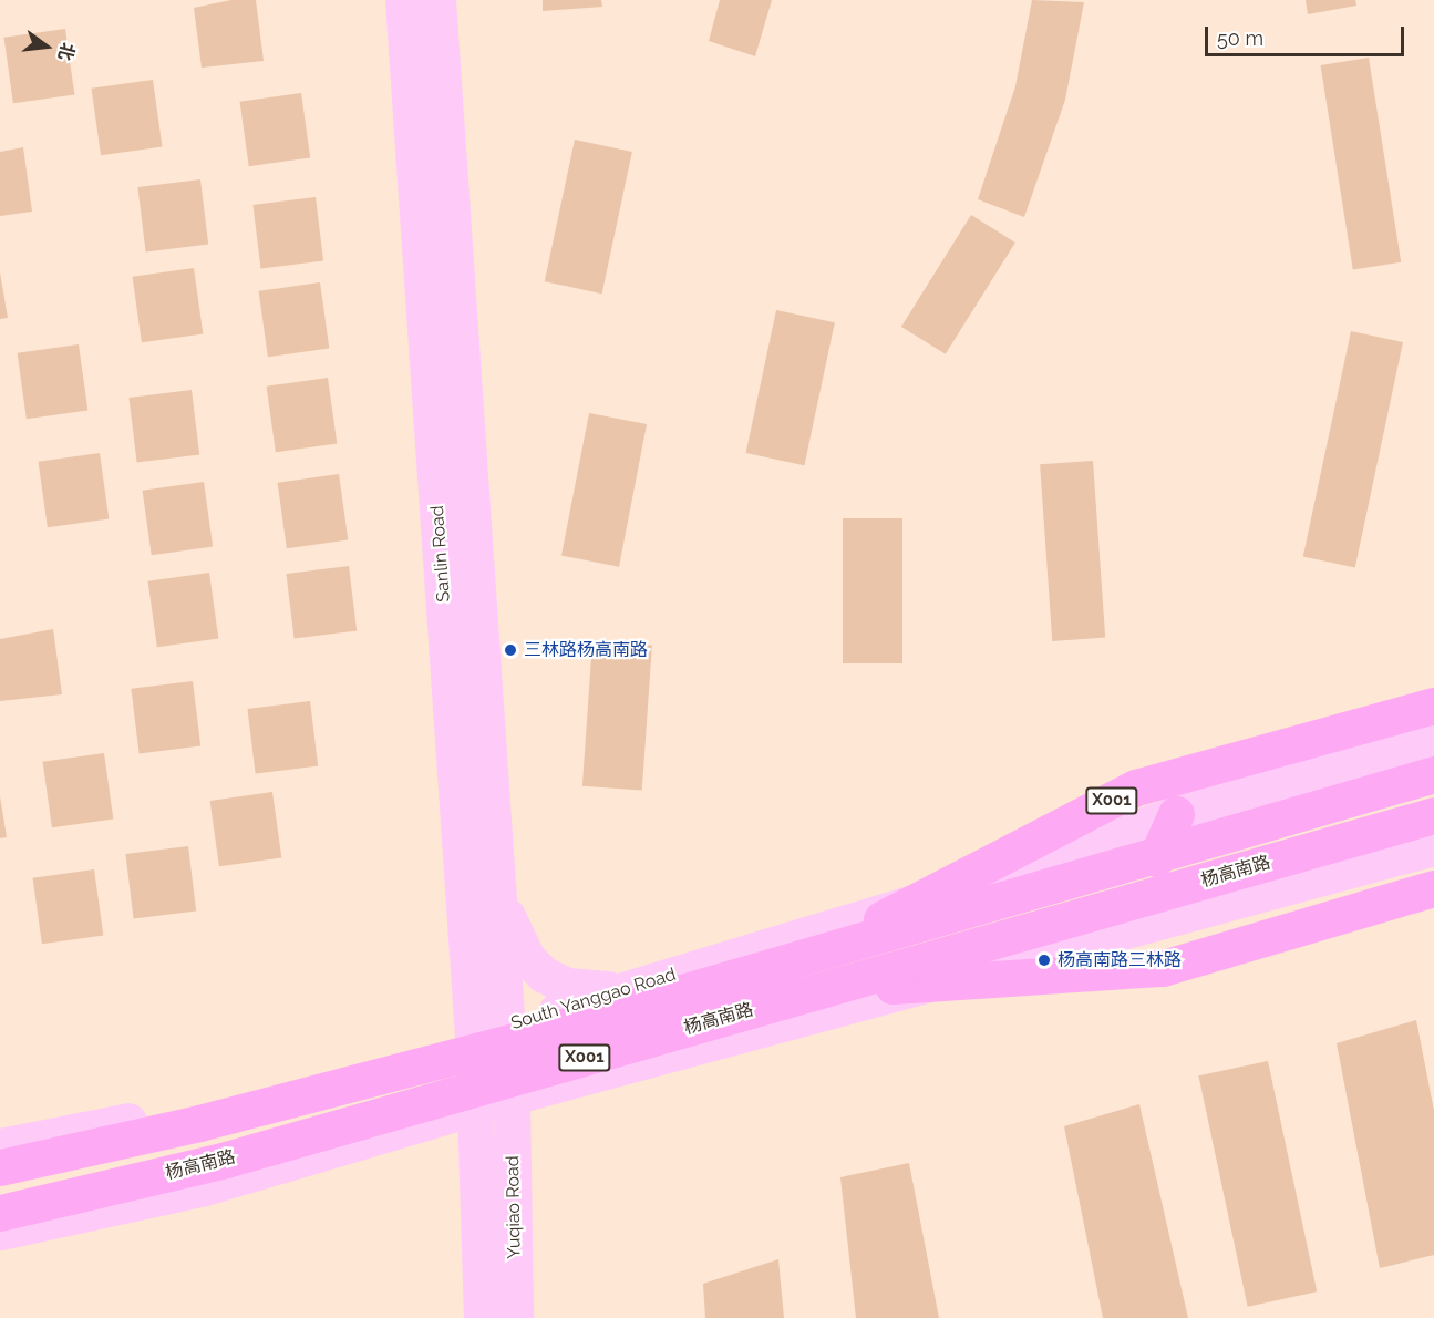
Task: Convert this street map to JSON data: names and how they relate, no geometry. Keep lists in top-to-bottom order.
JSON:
{
  "streets": {
    "highway": ["X001", "杨高南路"],
    "main road": ["Sanlin Road", "South Yanggao Road", "Yuqiao Road"]
  },
  "crossings": [
    ["Sanlin Road", "X001"],
    ["Sanlin Road", "South Yanggao Road"],
    ["Sanlin Road", "Yuqiao Road"],
    ["X001", "杨高南路"],
    ["X001", "South Yanggao Road"],
    ["X001", "Yuqiao Road"],
    ["杨高南路", "South Yanggao Road"]
  ],
  "places": ["三林路杨高南路", "杨高南路三林路"],
  "scale_bar": "50 m",
  "north": "right"
}
